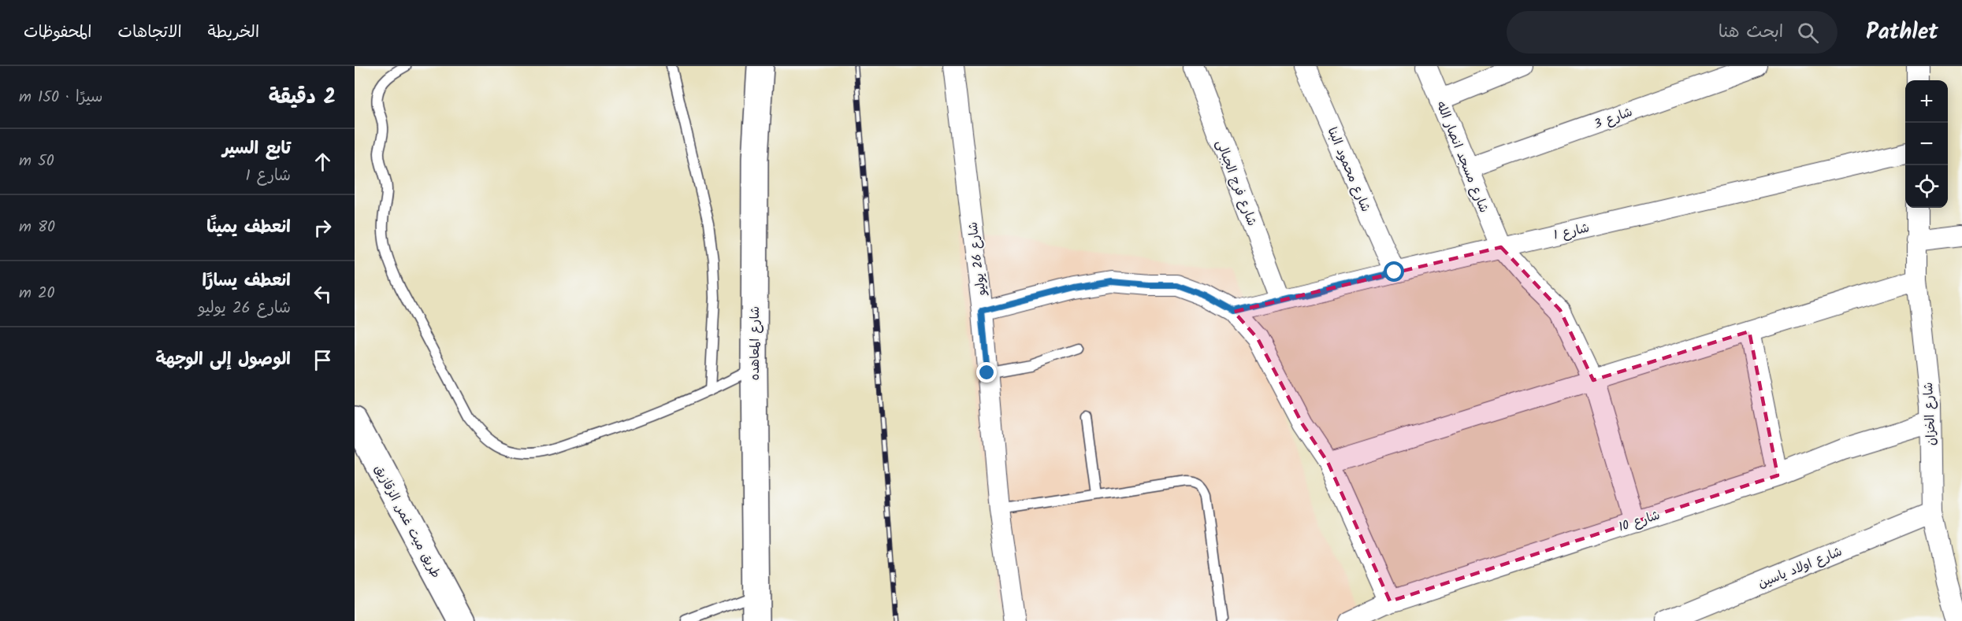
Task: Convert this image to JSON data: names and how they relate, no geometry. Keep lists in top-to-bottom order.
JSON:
{
  "streets": {
    "main road": ["شارع المعاهده", "طريق ميت غمر, الزقازيق"],
    "street": [
      "شارع 3",
      "شارع مسجد انصار الله",
      "شارع محمود البنا",
      "شارع فرج الجبالى",
      "شارع 1",
      "شارع 26 يوليو",
      "شارع الخزان",
      "شارع 10",
      "شارع اولاد ياسين"
    ]
  },
  "crossings": [
    ["شارع 3", "شارع مسجد انصار الله"],
    ["شارع مسجد انصار الله", "شارع 1"],
    ["شارع مسجد انصار الله", "شارع 10"],
    ["شارع محمود البنا", "شارع 1"],
    ["شارع فرج الجبالى", "شارع 1"],
    ["شارع الخزان", "شارع 10"],
    ["شارع الخزان", "شارع اولاد ياسين"]
  ],
  "page": {
    "header": "Pathlet",
    "search": "ابحث هنا",
    "nav": ["الخريطة", "الاتجاهات", "المحفوظات"],
    "heading": ["2 دقيقة", "سيرًا · 150 m"],
    "map_buttons": ["+", "−"],
    "list": [
      ["تابع السير", "شارع 1", "50 m"],
      ["انعطف يمينًا", "80 m"],
      ["انعطف يسارًا", "شارع 26 يوليو", "20 m"],
      "الوصول إلى الوجهة"
    ]
  }
}
